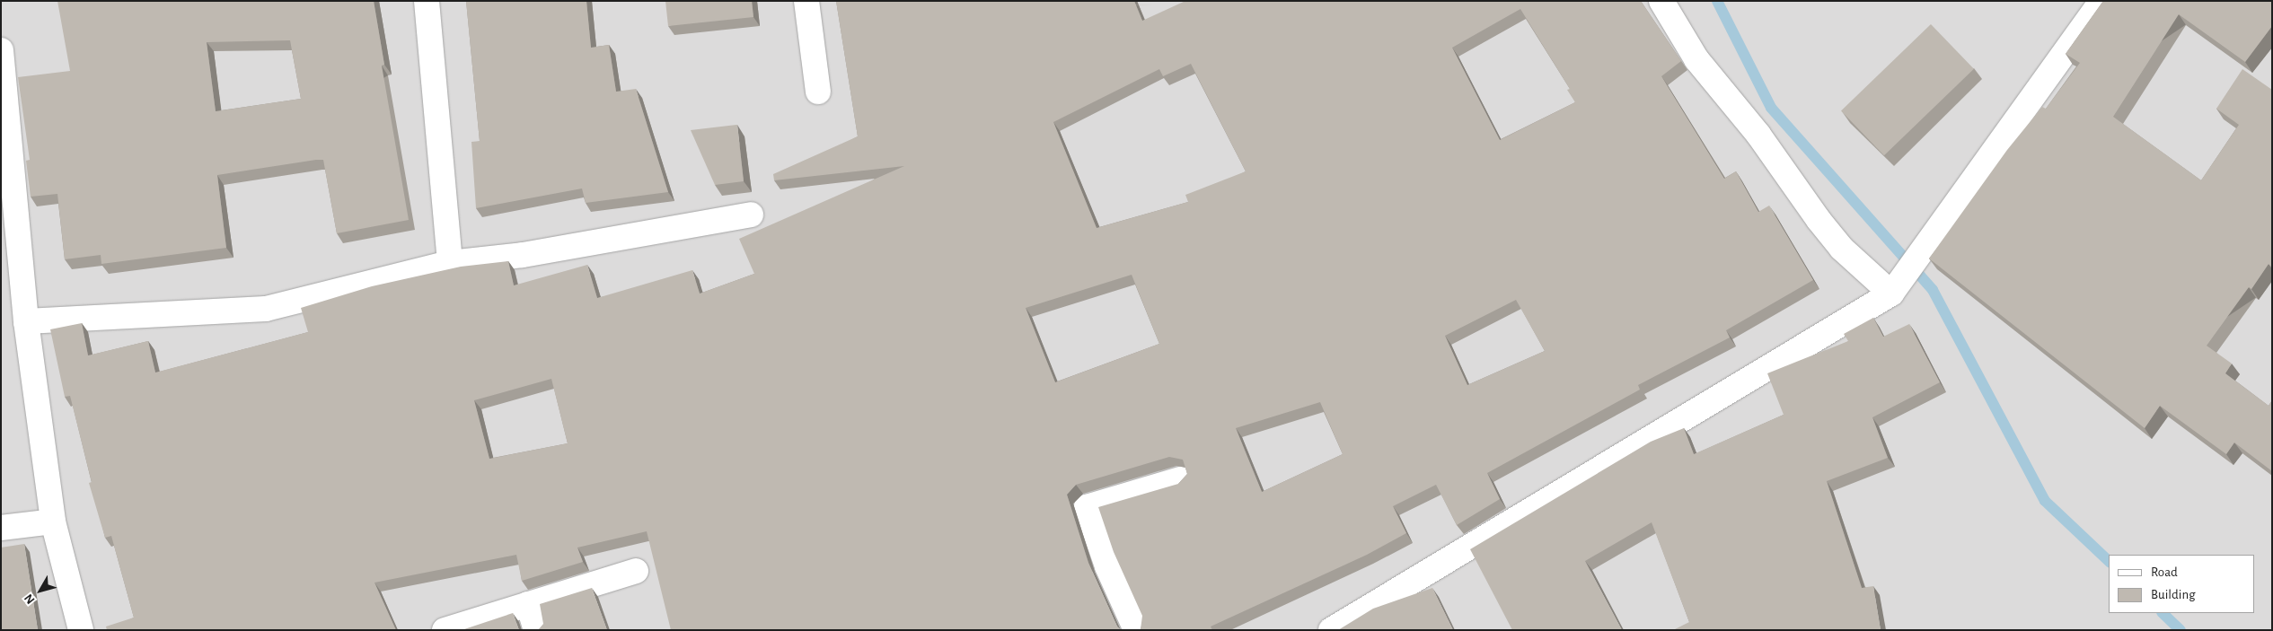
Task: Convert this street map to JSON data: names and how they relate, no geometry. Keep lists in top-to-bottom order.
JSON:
{
  "legend": ["Road", "Building"],
  "north": "bottom left"
}
